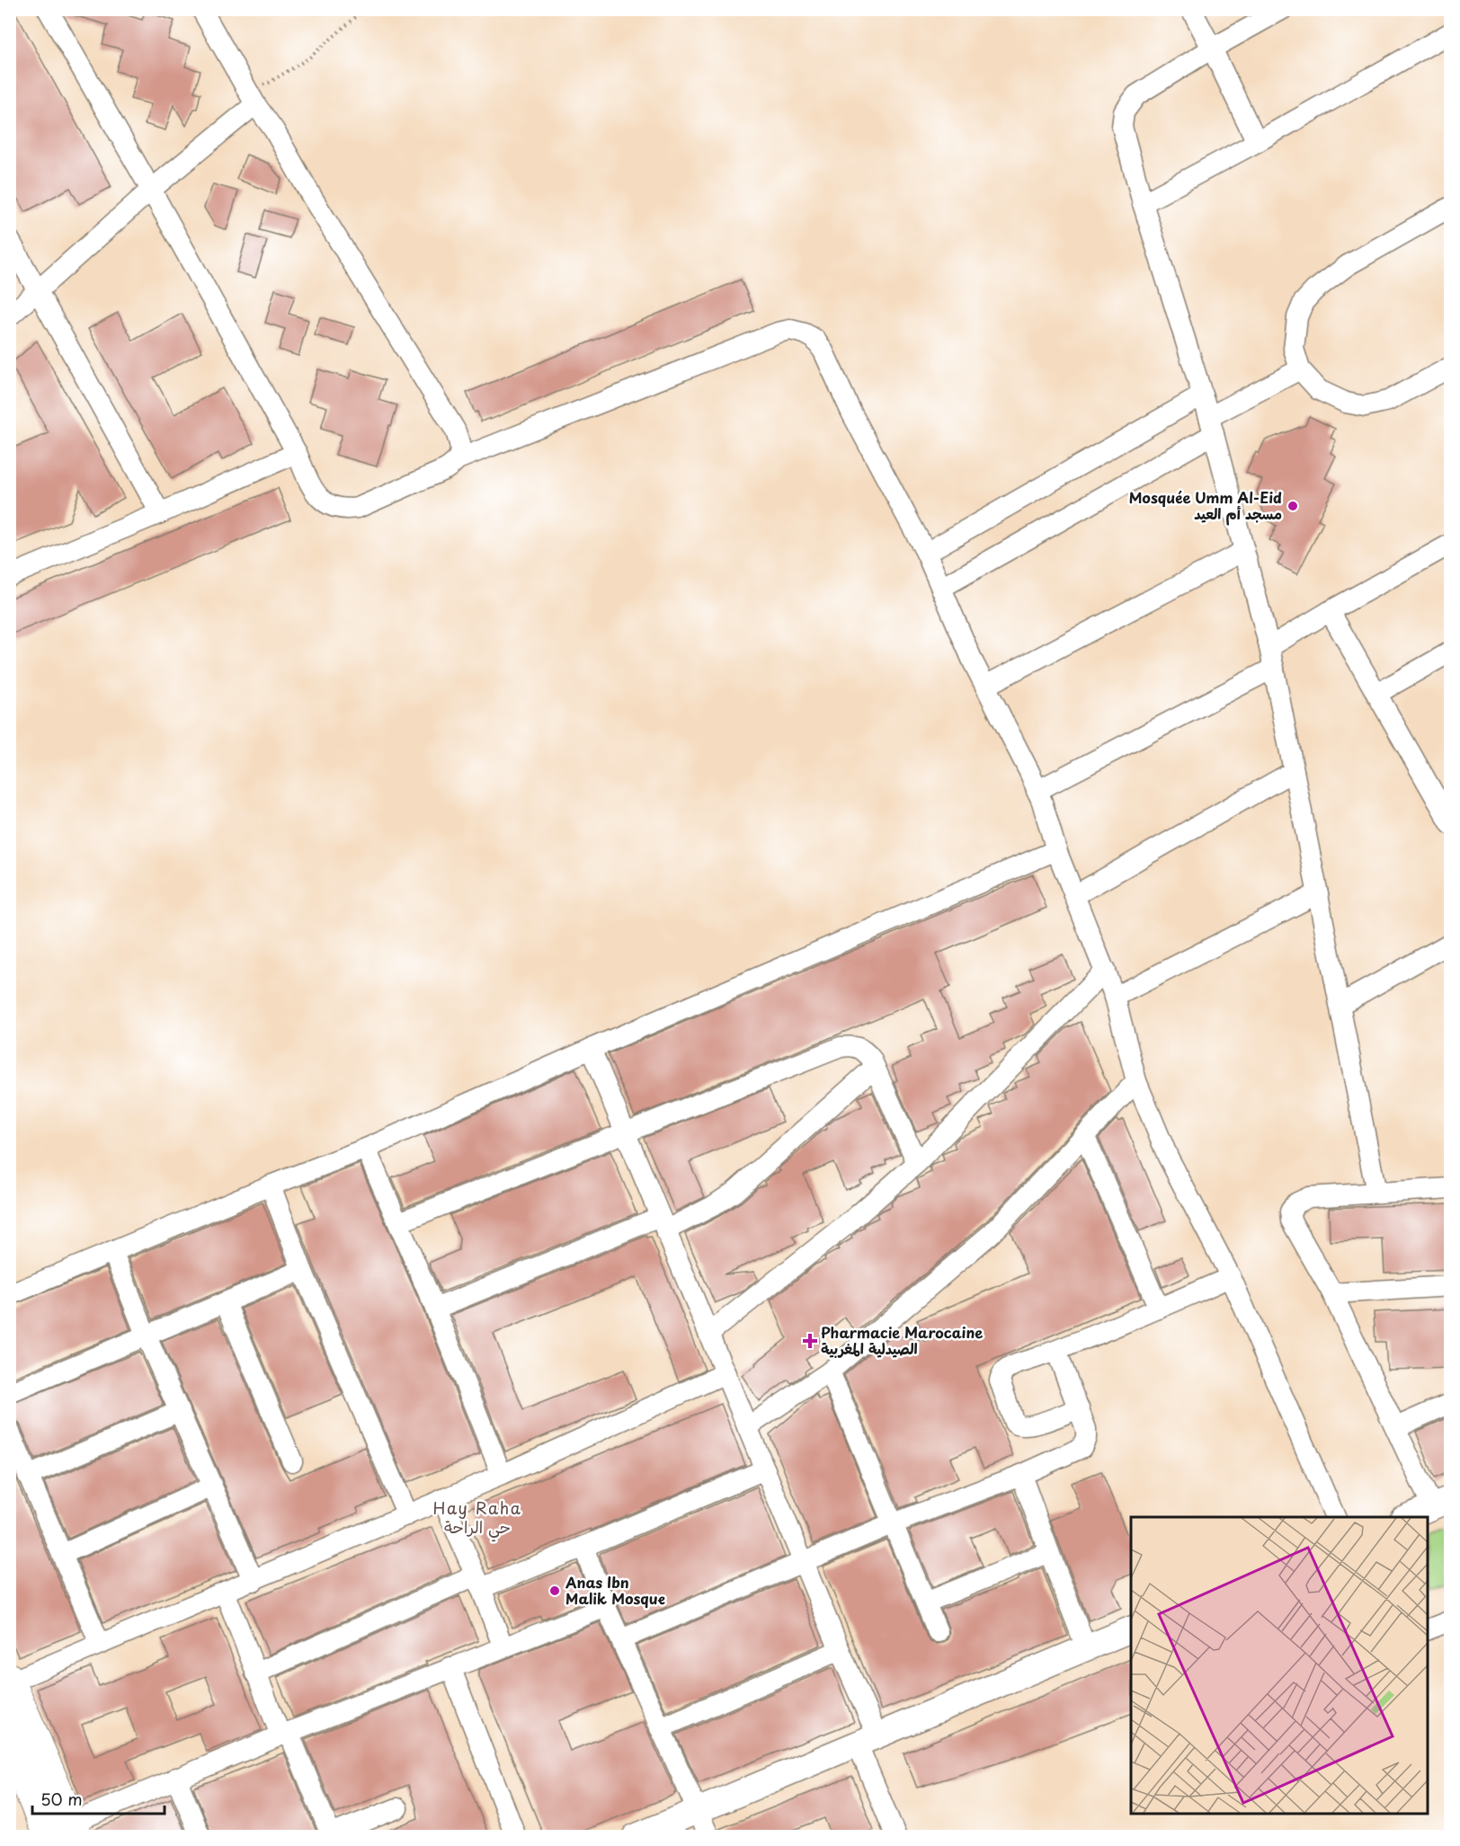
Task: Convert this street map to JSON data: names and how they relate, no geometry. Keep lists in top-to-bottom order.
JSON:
{
  "districts": ["Hay Raha حي الراحة"],
  "places": {
    "other": ["Mosquée Umm Al-Eid مسجد أم العيد", "Anas Ibn Malik Mosque"],
    "health": ["Pharmacie Marocaine الصيدلية المغربية"]
  },
  "scale_bar": "50 m"
}
